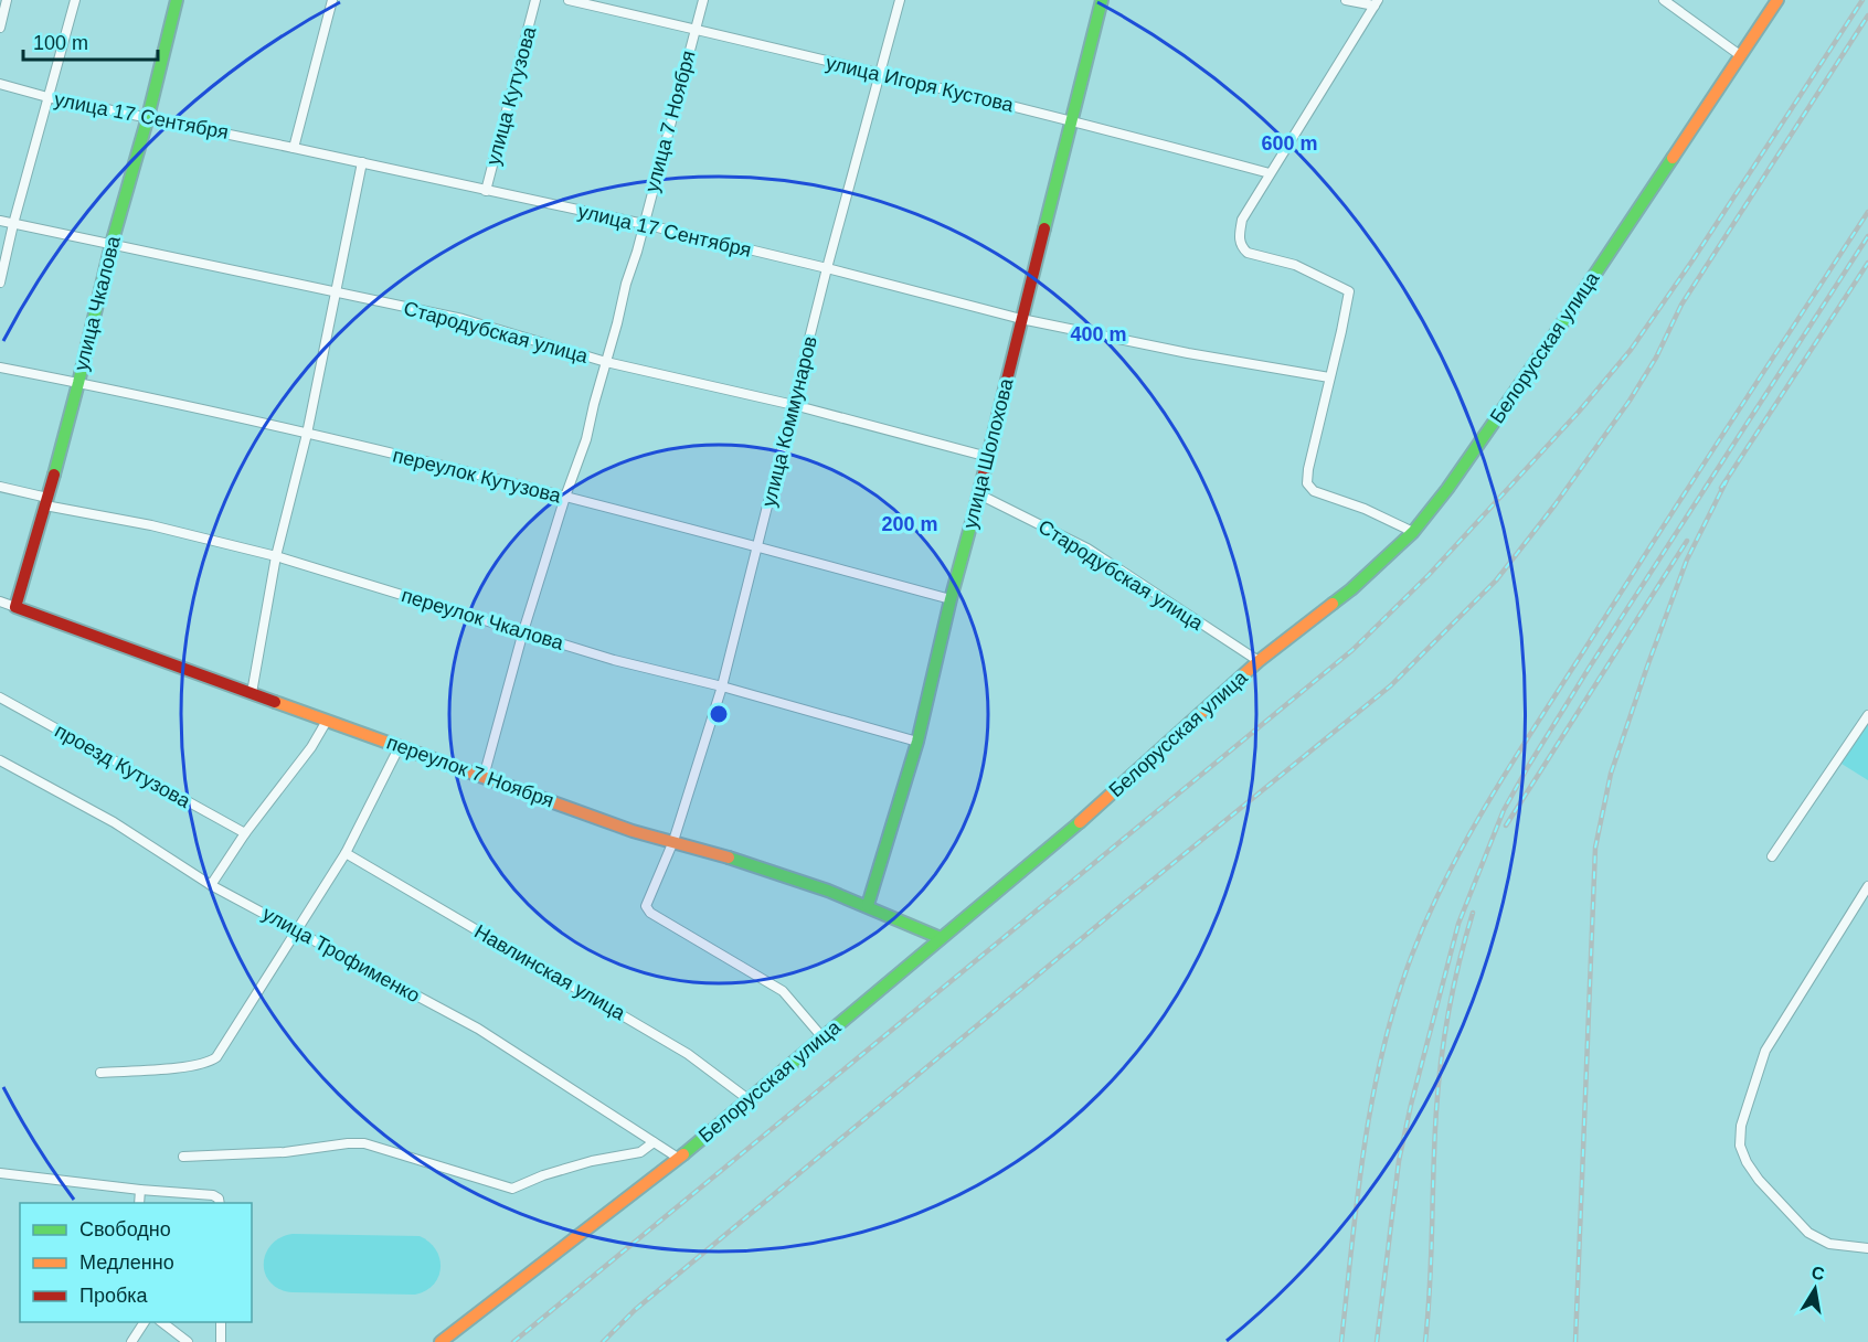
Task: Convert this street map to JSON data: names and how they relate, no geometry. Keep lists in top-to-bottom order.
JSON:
{
  "streets": {
    "street": [
      "улица Игоря Кустова",
      "улица Кутузова",
      "улица 17 Сентября",
      "улица 7 Ноября",
      "улица Чкалова",
      "Стародубская улица",
      "Белорусская улица",
      "улица Коммунаров",
      "улица Шолохова",
      "переулок Кутузова",
      "переулок Чкалова",
      "проезд Кутузова",
      "переулок 7 Ноября",
      "улица Трофименко",
      "Навлинская улица"
    ]
  },
  "crossings": [
    ["улица Игоря Кустова", "улица 7 Ноября"],
    ["улица Игоря Кустова", "улица Коммунаров"],
    ["улица Игоря Кустова", "улица Шолохова"],
    ["улица Кутузова", "улица 17 Сентября"],
    ["улица 17 Сентября", "улица 7 Ноября"],
    ["улица 17 Сентября", "улица Чкалова"],
    ["улица 17 Сентября", "улица Коммунаров"],
    ["улица 17 Сентября", "улица Шолохова"],
    ["улица 7 Ноября", "Стародубская улица"],
    ["улица 7 Ноября", "переулок Кутузова"],
    ["улица 7 Ноября", "переулок Чкалова"],
    ["улица 7 Ноября", "переулок 7 Ноября"],
    ["улица Чкалова", "Стародубская улица"],
    ["улица Чкалова", "переулок Кутузова"],
    ["улица Чкалова", "переулок Чкалова"],
    ["улица Чкалова", "переулок 7 Ноября"],
    ["Стародубская улица", "Белорусская улица"],
    ["Стародубская улица", "улица Коммунаров"],
    ["Стародубская улица", "улица Шолохова"],
    ["Белорусская улица", "улица Коммунаров"],
    ["Белорусская улица", "переулок 7 Ноября"],
    ["Белорусская улица", "улица Трофименко"],
    ["Белорусская улица", "Навлинская улица"],
    ["улица Коммунаров", "переулок Кутузова"],
    ["улица Коммунаров", "переулок Чкалова"],
    ["улица Коммунаров", "переулок 7 Ноября"],
    ["улица Шолохова", "переулок Кутузова"],
    ["улица Шолохова", "переулок Чкалова"],
    ["улица Шолохова", "переулок 7 Ноября"]
  ],
  "legend": ["Свободно", "Медленно", "Пробка"],
  "scale_bar": "100 m",
  "north": "top",
  "rings": ["600 m", "400 m", "200 m"]
}
